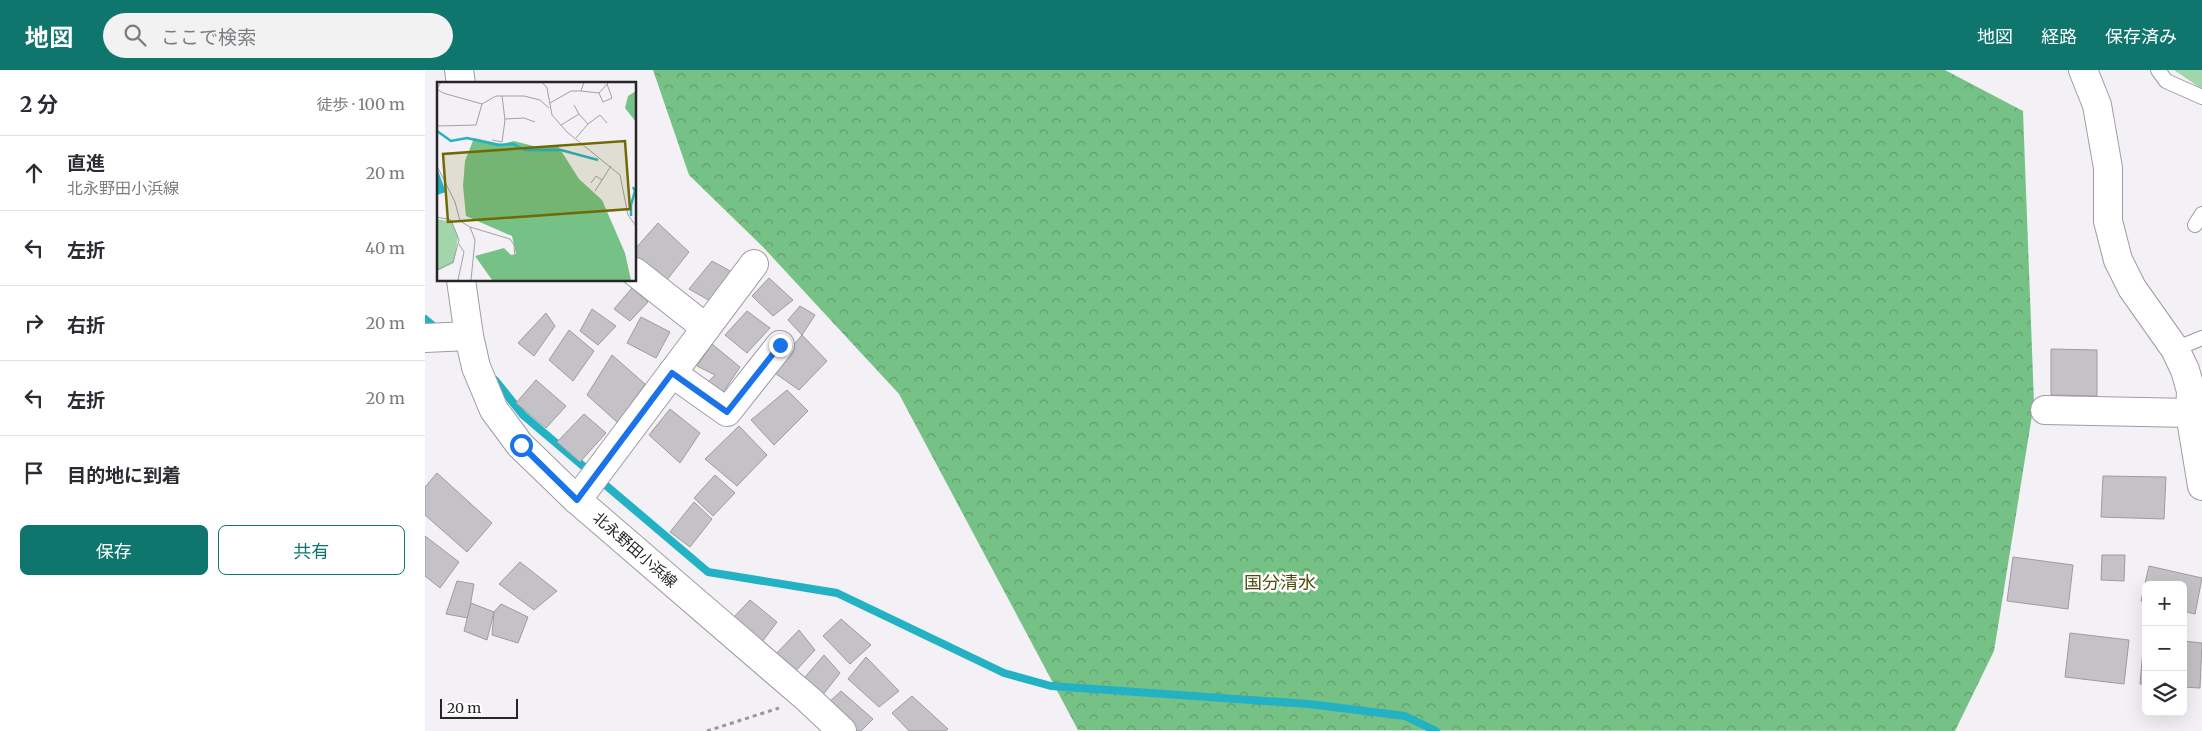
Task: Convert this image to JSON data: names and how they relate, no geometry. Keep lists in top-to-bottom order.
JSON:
{
  "streets": {
    "street": ["北永野田小浜線"]
  },
  "districts": ["国分清水"],
  "scale_bar": "20 m",
  "page": {
    "header": "地図",
    "search": "ここで検索",
    "nav": ["地図", "経路", "保存済み"],
    "heading": ["2 分", "徒歩 · 100 m"],
    "list": [
      ["直進", "北永野田小浜線", "20 m"],
      ["左折", "40 m"],
      ["右折", "20 m"],
      ["左折", "20 m"],
      "目的地に到着"
    ],
    "buttons": ["保存", "共有"],
    "map_buttons": ["+", "−"],
    "scale": "20 m"
  }
}
